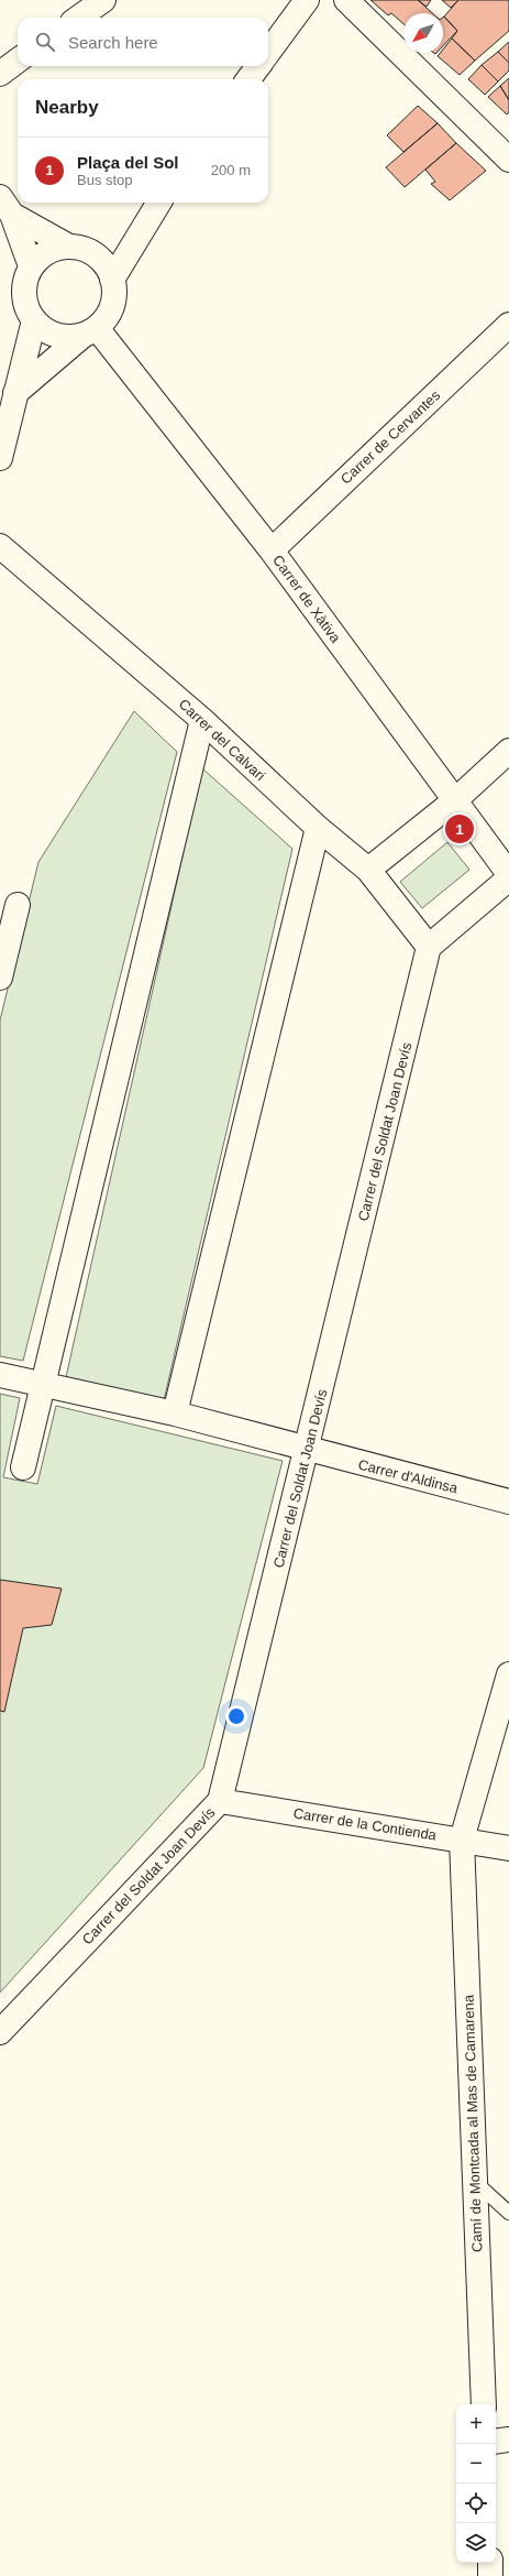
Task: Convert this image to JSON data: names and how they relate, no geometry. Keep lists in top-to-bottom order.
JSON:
{
  "streets": {
    "street": [
      "Carrer de Cervantes",
      "Carrer de Xàtiva",
      "Carrer del Calvari",
      "Carrer del Soldat Joan Devís",
      "Carrer d'Aldinsa",
      "Carrer de la Contienda",
      "Camí de Montcada al Mas de Camarena"
    ]
  },
  "crossings": [
    ["Carrer de Cervantes", "Carrer de Xàtiva"],
    ["Carrer del Calvari", "Carrer del Soldat Joan Devís"],
    ["Carrer del Soldat Joan Devís", "Carrer d'Aldinsa"],
    ["Carrer del Soldat Joan Devís", "Carrer de la Contienda"],
    ["Carrer de la Contienda", "Camí de Montcada al Mas de Camarena"]
  ],
  "north": "bottom left",
  "page": {
    "search": "Search here",
    "heading": "Nearby",
    "list": [
      {
        "mark": "1",
        "name": "Plaça del Sol",
        "note": "Bus stop",
        "value": "200 m"
      }
    ],
    "pins": "1",
    "map_buttons": ["+", "−"]
  }
}
